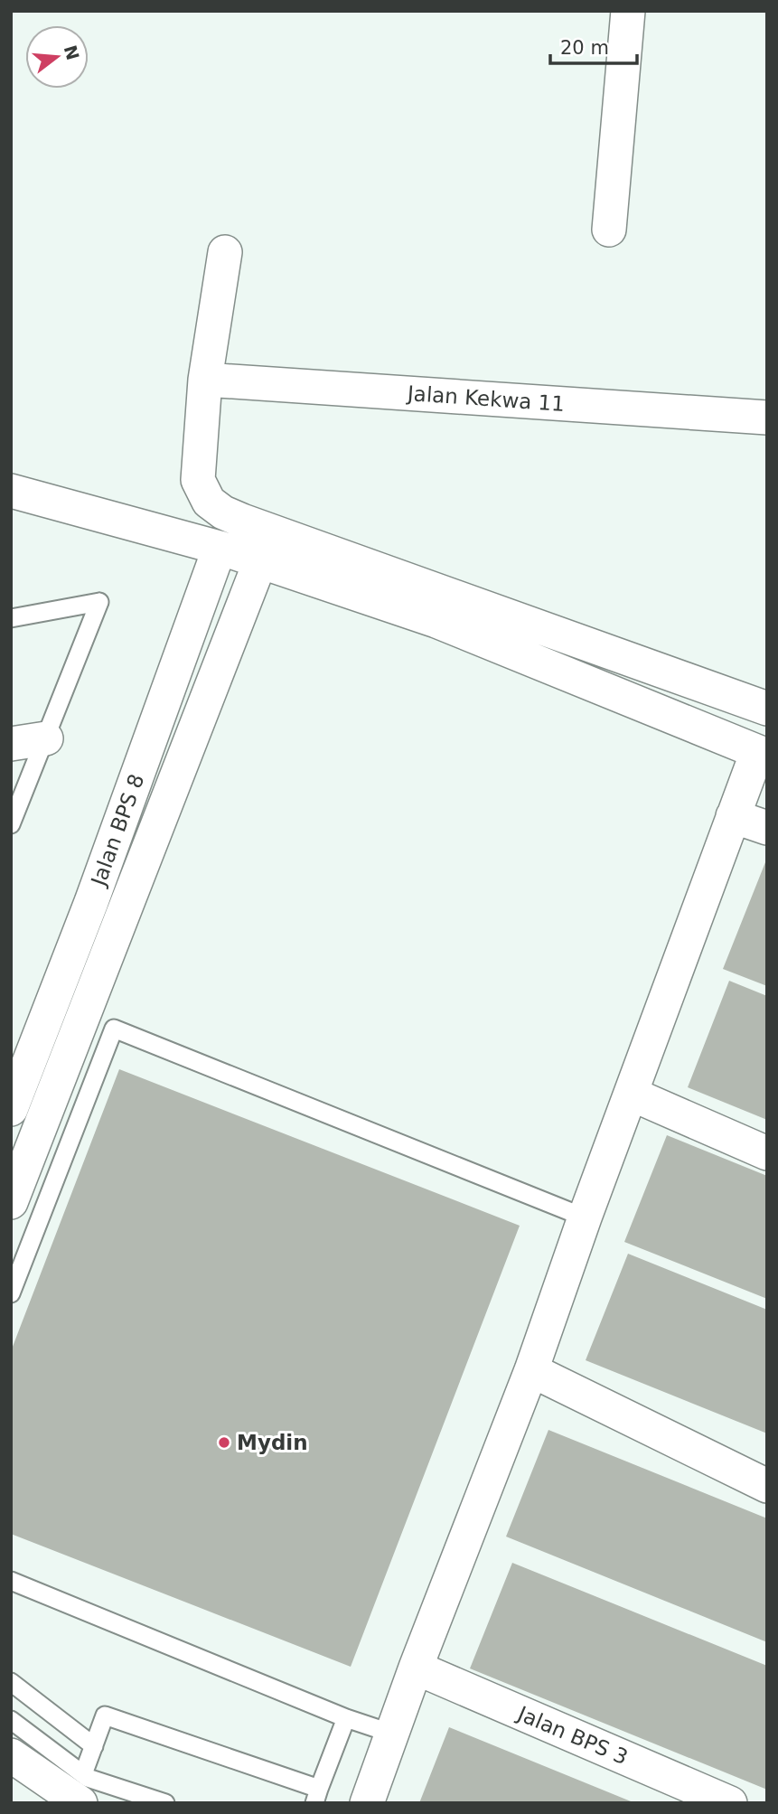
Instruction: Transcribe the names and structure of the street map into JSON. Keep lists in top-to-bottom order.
{
  "streets": {
    "street": ["Jalan Kekwa 11", "Jalan BPS 8", "Jalan BPS 3"]
  },
  "places": ["Mydin"],
  "scale_bar": "20 m",
  "north": "right"
}
